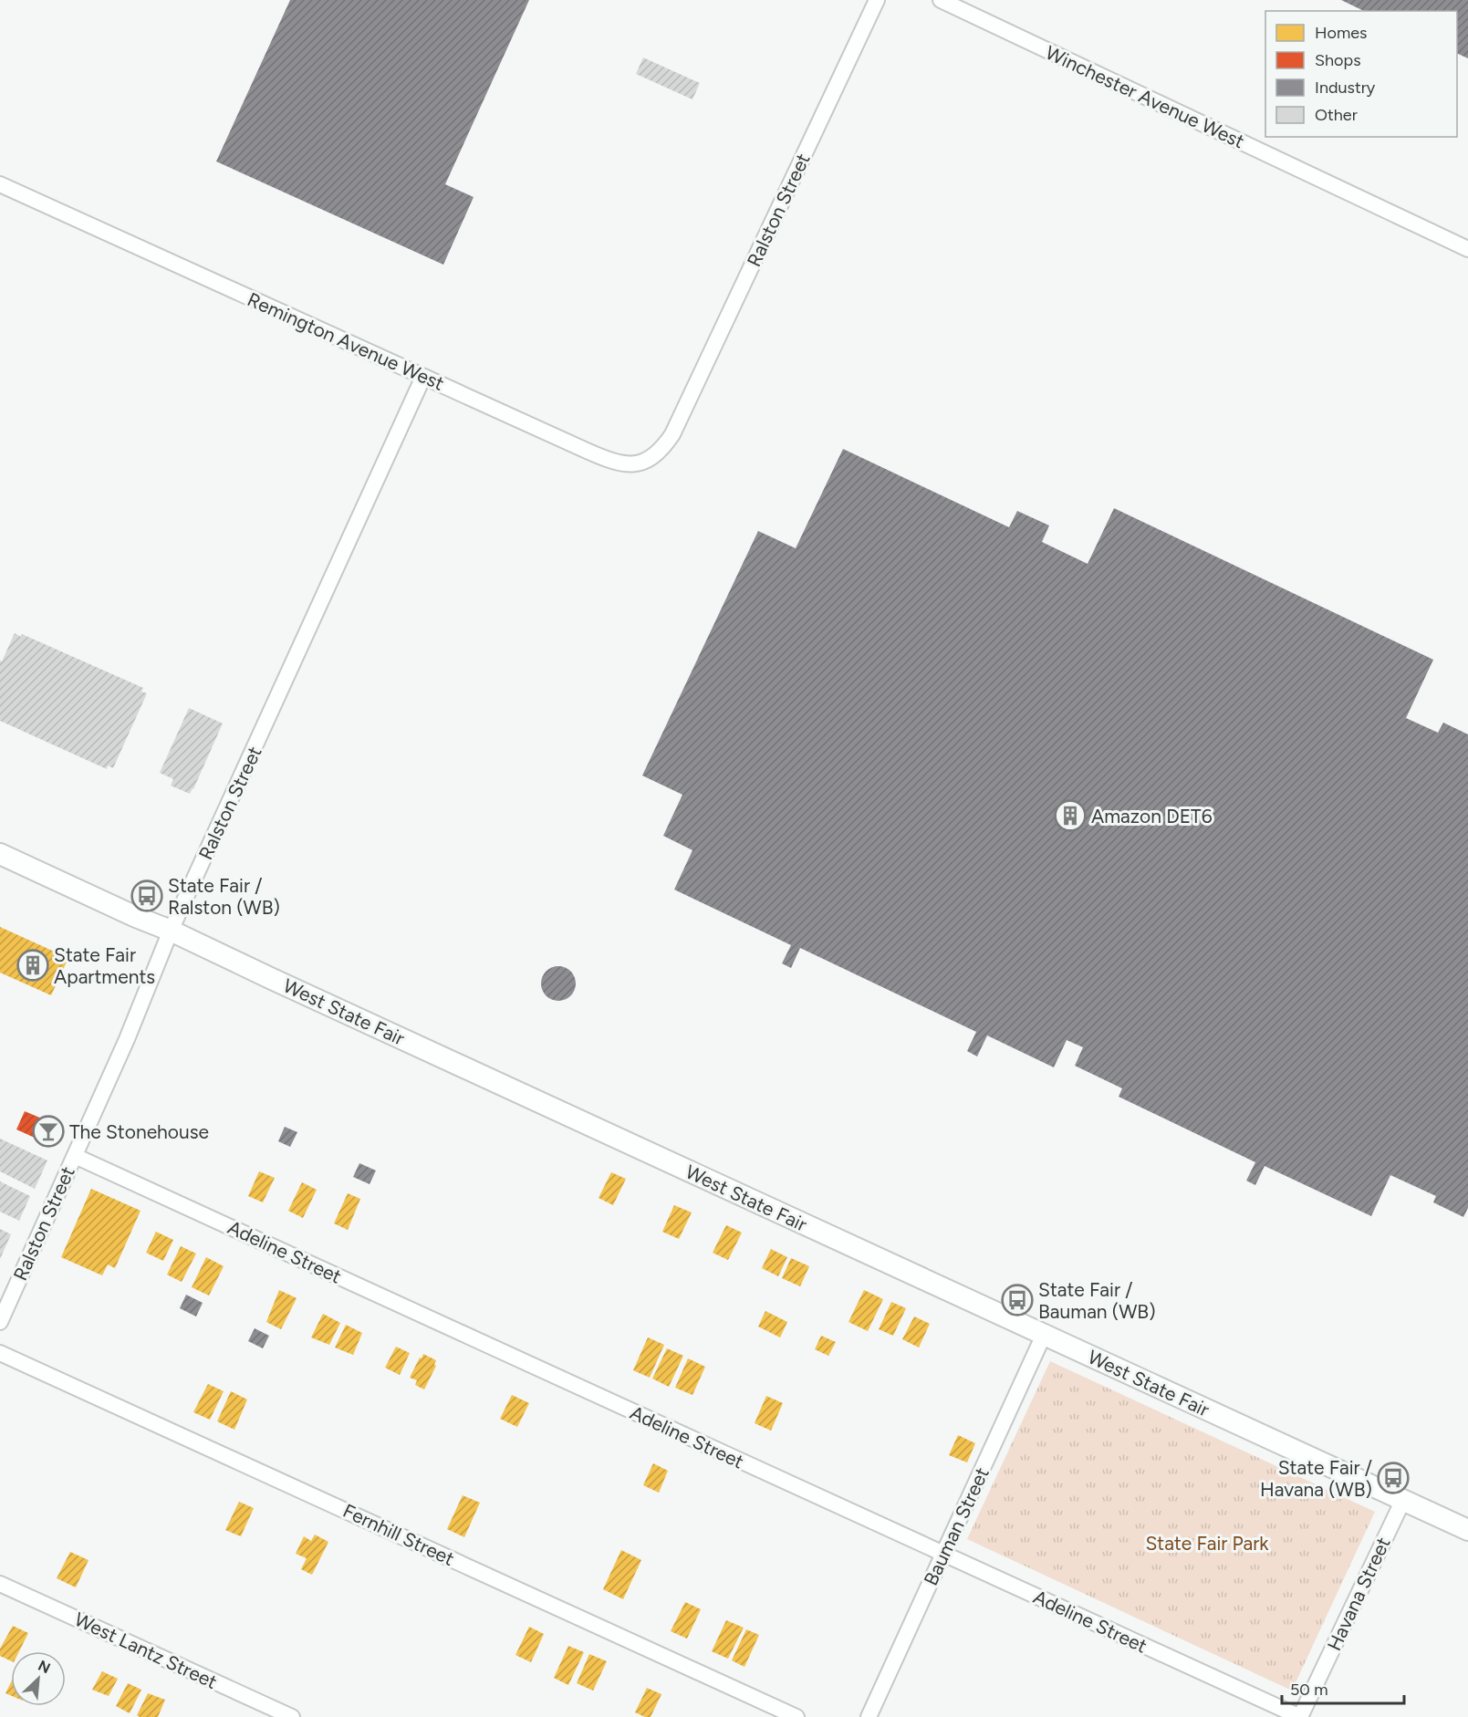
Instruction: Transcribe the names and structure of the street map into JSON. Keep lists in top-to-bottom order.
{
  "streets": {
    "street": [
      "Winchester Avenue West",
      "Ralston Street",
      "Remington Avenue West",
      "West State Fair",
      "Adeline Street",
      "Bauman Street",
      "Fernhill Street",
      "Havana Street",
      "West Lantz Street"
    ]
  },
  "crossings": [
    ["Ralston Street", "Remington Avenue West"],
    ["Ralston Street", "West State Fair"],
    ["Ralston Street", "Adeline Street"],
    ["West State Fair", "Bauman Street"],
    ["West State Fair", "Havana Street"],
    ["Adeline Street", "Bauman Street"],
    ["Adeline Street", "Havana Street"]
  ],
  "parks": ["State Fair Park"],
  "places": {
    "building": ["Amazon DET6", "State Fair Apartments"],
    "bus stop": ["State Fair / Ralston (WB)", "State Fair / Bauman (WB)", "State Fair / Havana (WB)"],
    "bar": ["The Stonehouse"]
  },
  "legend": [
    "Homes",
    "Shops",
    "Industry",
    "Other"
  ],
  "scale_bar": "50 m",
  "north": "top right"
}
